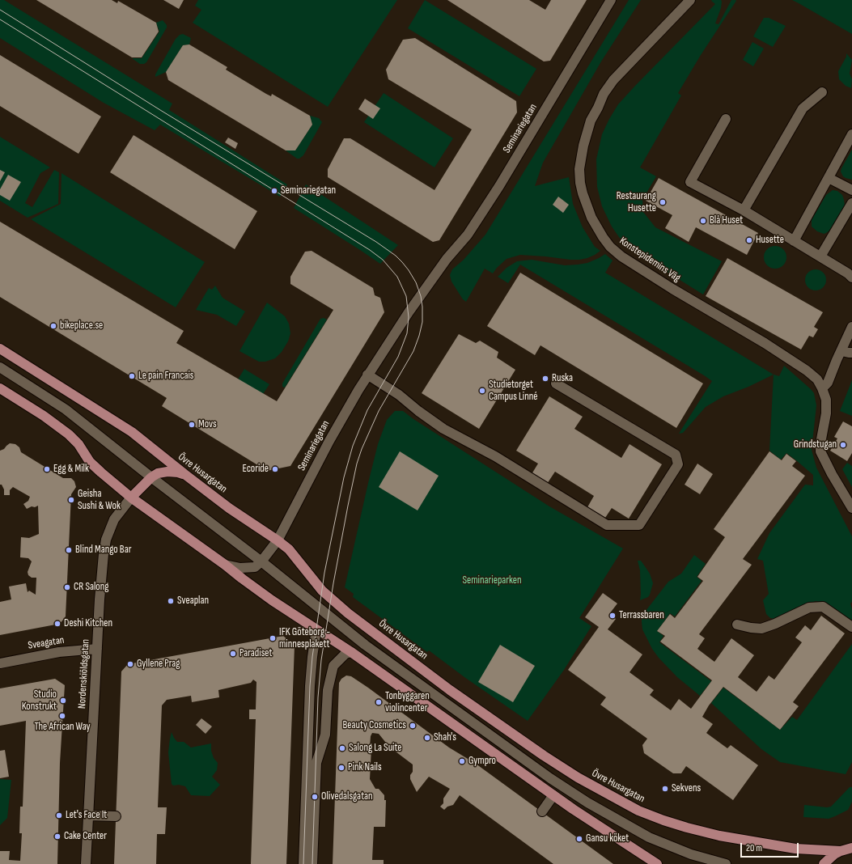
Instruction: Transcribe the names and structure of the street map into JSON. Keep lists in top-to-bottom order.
{
  "streets": {
    "main road": ["Övre Husargatan", "Nordenskiöldsgatan"],
    "street": ["Seminariegatan", "Konstepidemins Väg", "Sveagatan"]
  },
  "crossings": [
    ["Seminariegatan", "Övre Husargatan"],
    ["Övre Husargatan", "Nordenskiöldsgatan"],
    ["Sveagatan", "Nordenskiöldsgatan"]
  ],
  "parks": ["Seminarieparken"],
  "places": [
    "Seminariegatan",
    "Restaurang Husette",
    "Blå Huset",
    "Husette",
    "bikeplace.se",
    "Le pain Francais",
    "Ruska",
    "Studietorget Campus Linné",
    "Movs",
    "Grindstugan",
    "Egg & Milk",
    "Ecoride",
    "Geisha Sushi & Wok",
    "Blind Mango Bar",
    "CR Salong",
    "Sveaplan",
    "Terrassbaren",
    "Deshi Kitchen",
    "IFK Göteborg - minnesplakett",
    "Paradiset",
    "Gyllene Prag",
    "Studio Konstrukt",
    "Tonbyggaren violincenter",
    "The African Way",
    "Beauty Cosmetics",
    "Shah's",
    "Salong La Suite",
    "Gympro",
    "Pink Nails",
    "Sekvens",
    "Olivedalsgatan",
    "Let's Face It",
    "Cake Center",
    "Gansu köket"
  ],
  "scale_bar": "20 m"
}
